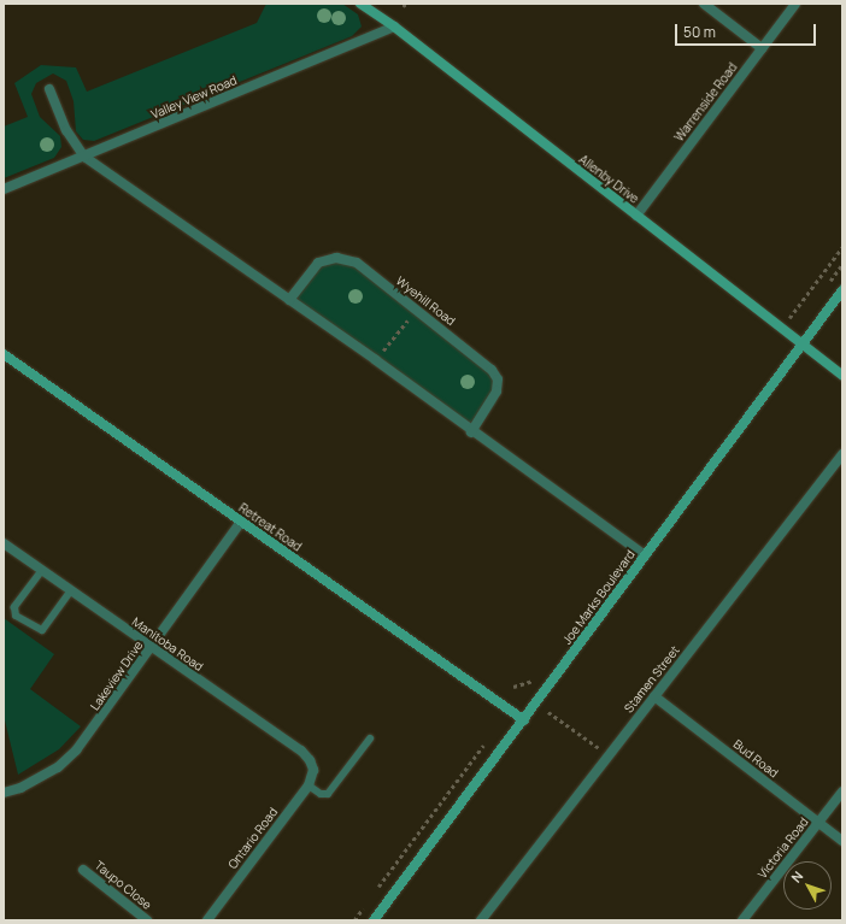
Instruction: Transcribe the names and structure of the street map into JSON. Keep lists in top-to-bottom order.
{
  "streets": {
    "main road": ["Allenby Drive", "Retreat Road", "Joe Marks Boulevard"],
    "street": [
      "Valley View Road",
      "Warrenside Road",
      "Wyehill Road",
      "Manitoba Road",
      "Lakeview Drive",
      "Stamen Street",
      "Bud Road",
      "Ontario Road",
      "Victoria Road",
      "Taupo Close"
    ]
  },
  "crossings": [
    ["Valley View Road", "Allenby Drive"],
    ["Warrenside Road", "Allenby Drive"],
    ["Allenby Drive", "Joe Marks Boulevard"],
    ["Retreat Road", "Joe Marks Boulevard"],
    ["Retreat Road", "Lakeview Drive"],
    ["Manitoba Road", "Lakeview Drive"],
    ["Manitoba Road", "Ontario Road"],
    ["Stamen Street", "Bud Road"],
    ["Bud Road", "Victoria Road"]
  ],
  "scale_bar": "50 m",
  "north": "top left"
}
